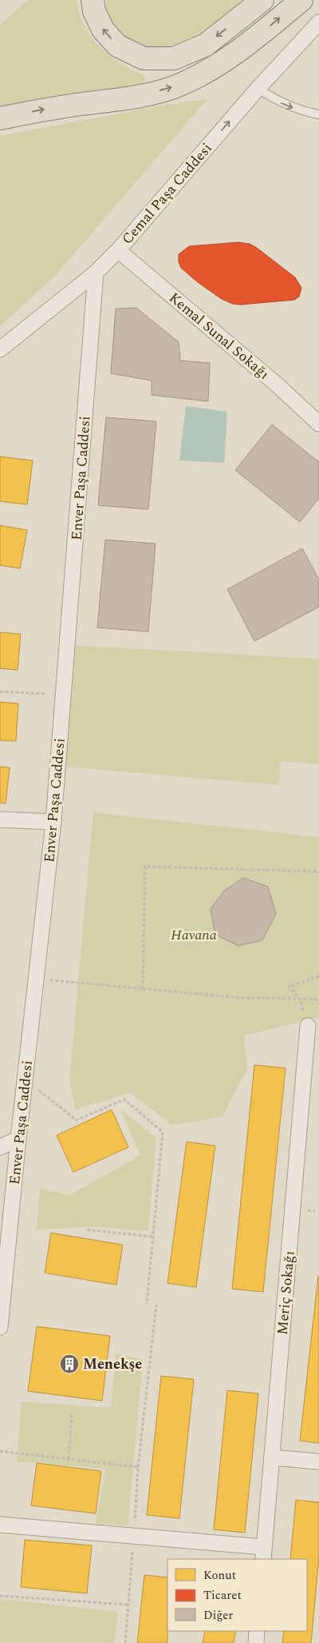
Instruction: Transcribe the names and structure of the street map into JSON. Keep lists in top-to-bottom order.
{
  "streets": {
    "street": [
      "Cemal Paşa Caddesi",
      "Kemal Sunal Sokağı",
      "Enver Paşa Caddesi",
      "Meriç Sokağı"
    ]
  },
  "crossings": [
    ["Cemal Paşa Caddesi", "Kemal Sunal Sokağı"],
    ["Cemal Paşa Caddesi", "Enver Paşa Caddesi"]
  ],
  "one_way": ["Cemal Paşa Caddesi"],
  "parks": ["Havana"],
  "places": {
    "building": ["Menekşe"]
  },
  "legend": ["Konut", "Ticaret", "Diğer"]
}
